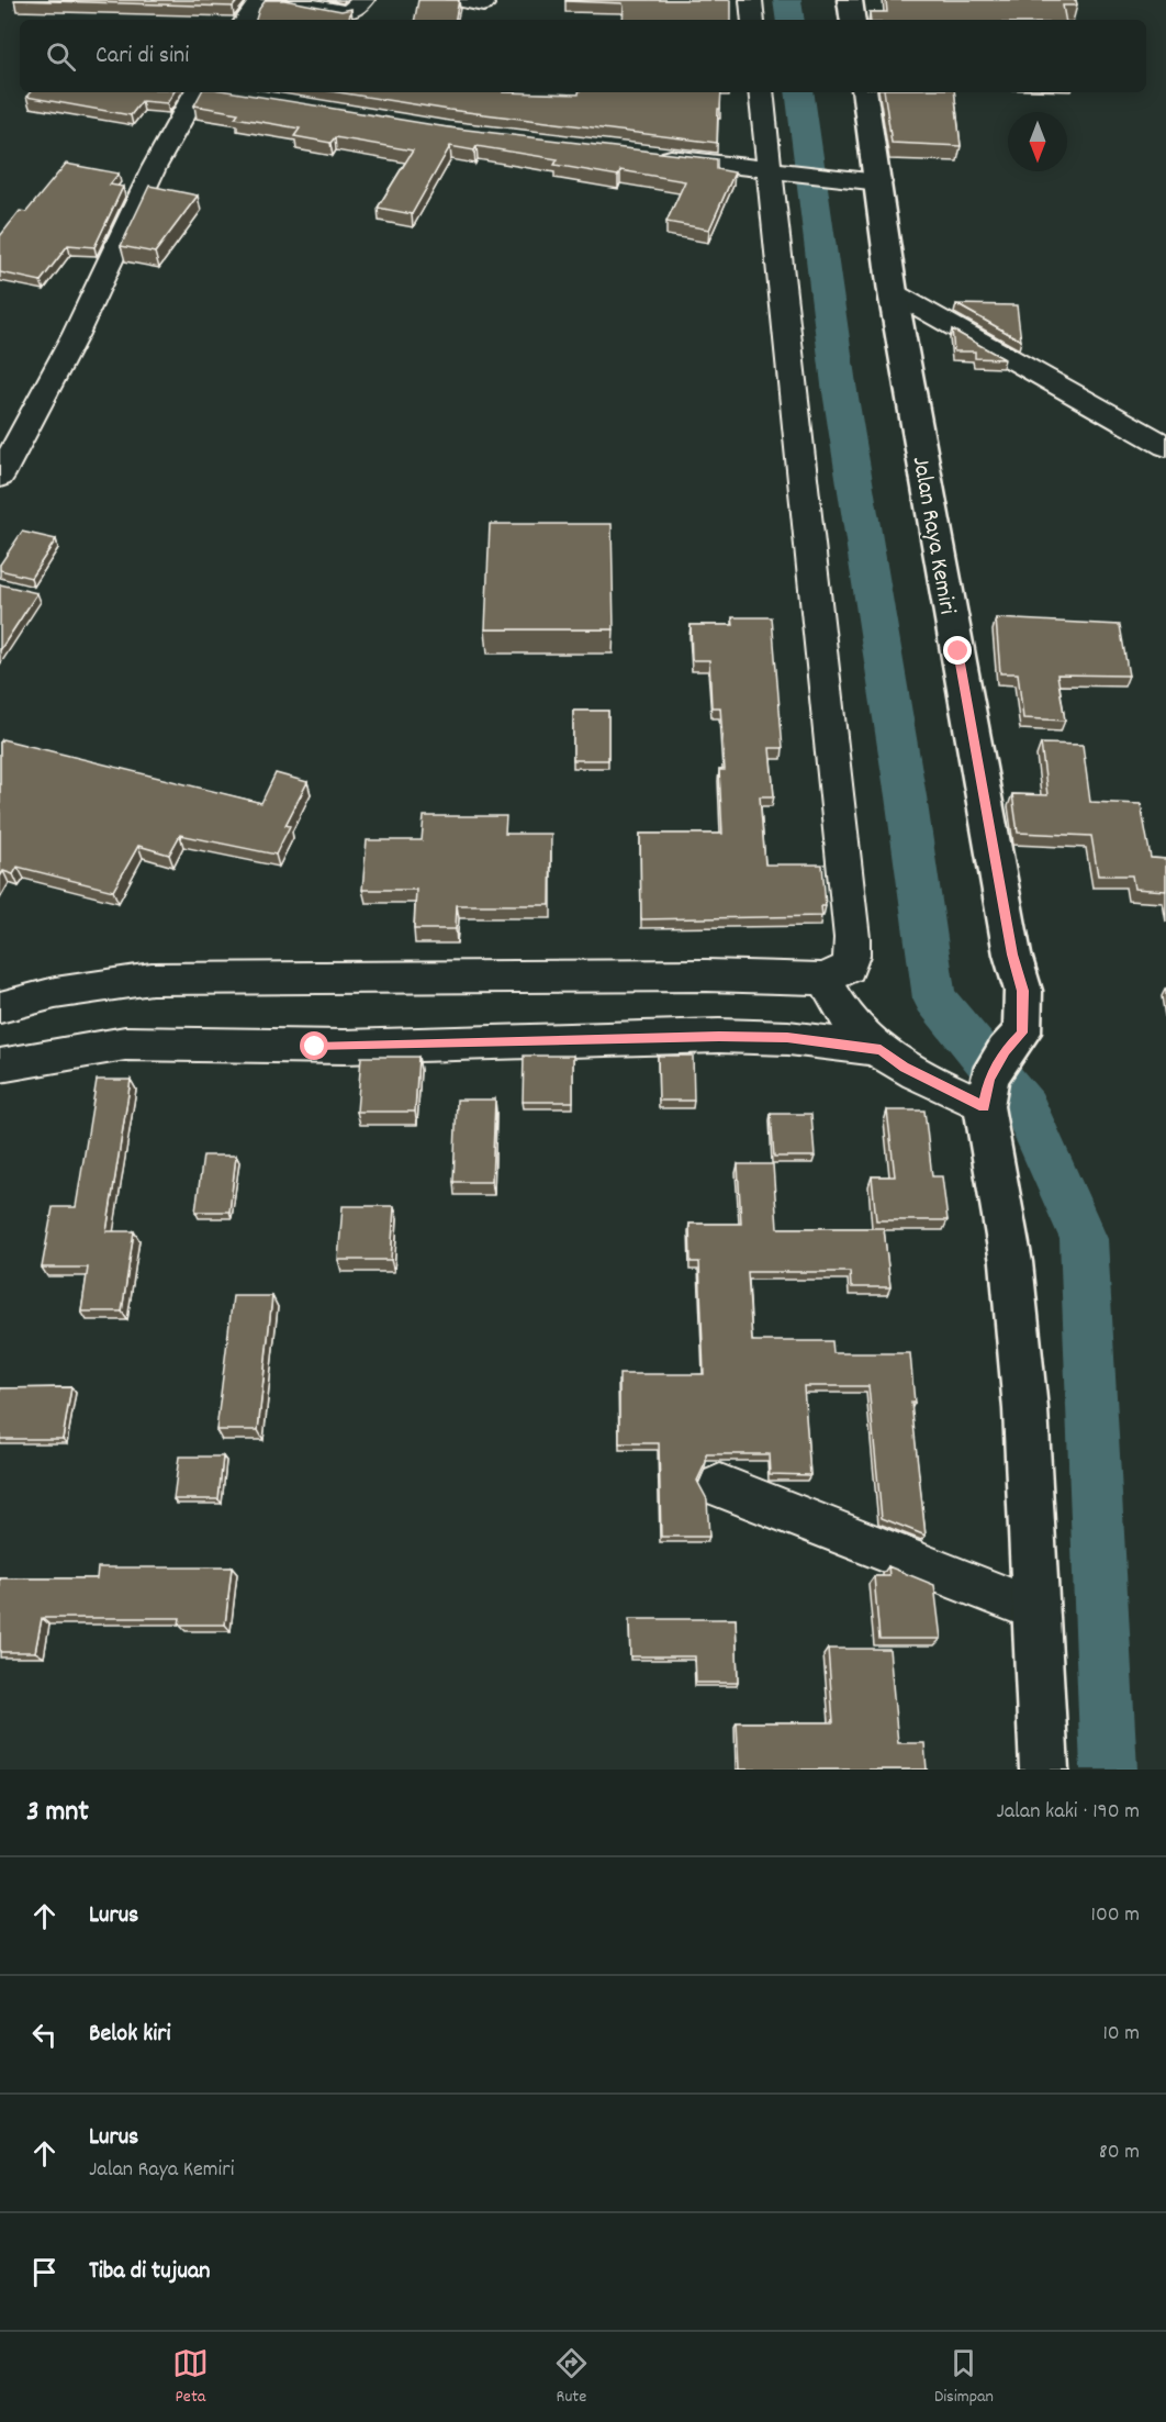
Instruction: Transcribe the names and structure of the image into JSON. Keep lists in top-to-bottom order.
{
  "streets": {
    "main road": ["Jalan Raya Kemiri"]
  },
  "north": "bottom",
  "page": {
    "search": "Cari di sini",
    "heading": ["3 mnt", "Jalan kaki · 190 m"],
    "list": [
      ["Lurus", "100 m"],
      ["Belok kiri", "10 m"],
      ["Lurus", "Jalan Raya Kemiri", "80 m"],
      "Tiba di tujuan"
    ],
    "nav": ["Peta", "Rute", "Disimpan"]
  }
}
